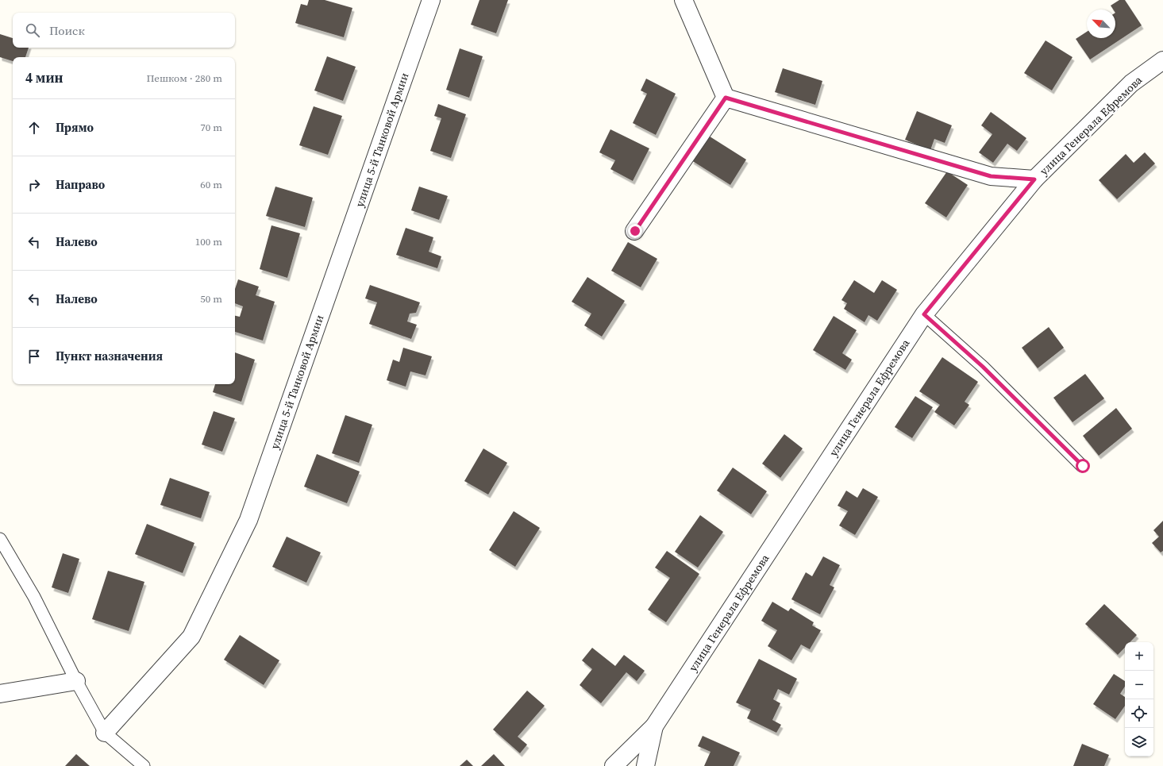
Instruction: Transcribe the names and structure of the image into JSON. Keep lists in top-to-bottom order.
{
  "streets": {
    "street": ["улица Генерала Ефремова", "улица 5-й Танковой Армии"]
  },
  "north": "top left",
  "page": {
    "search": "Поиск",
    "heading": ["4 мин", "Пешком · 280 m"],
    "list": [
      ["Прямо", "70 m"],
      ["Направо", "60 m"],
      ["Налево", "100 m"],
      ["Налево", "50 m"],
      "Пункт назначения"
    ],
    "map_buttons": ["+", "−"]
  }
}
